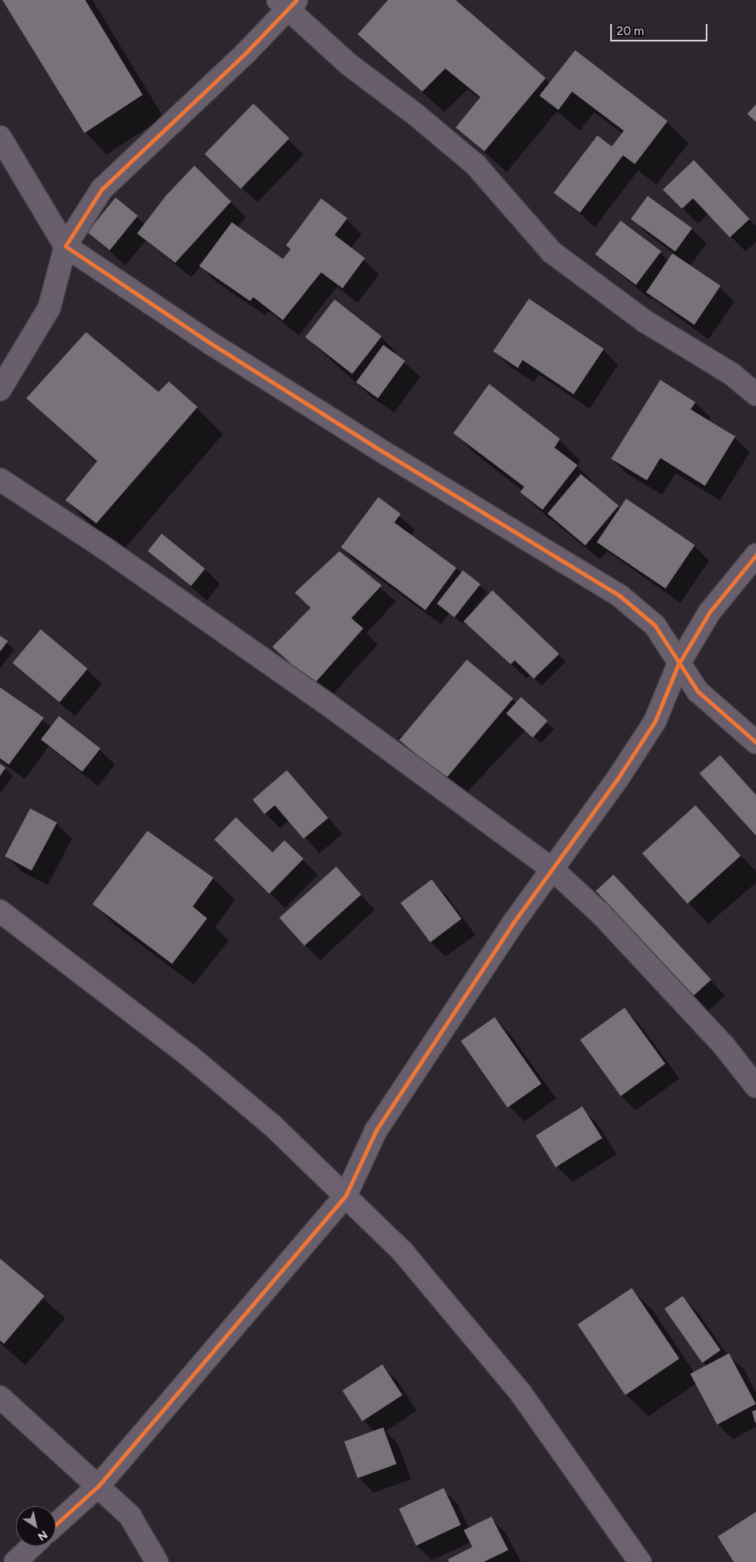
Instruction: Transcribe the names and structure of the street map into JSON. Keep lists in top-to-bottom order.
{
  "scale_bar": "20 m",
  "north": "bottom right"
}
